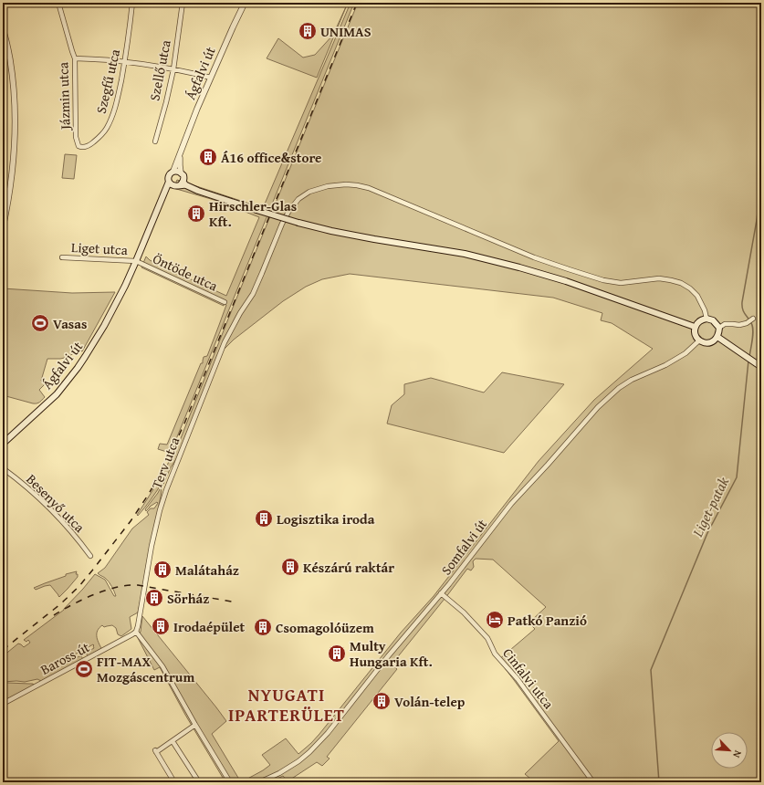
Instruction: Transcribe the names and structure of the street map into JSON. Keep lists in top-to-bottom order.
{
  "streets": {
    "main road": ["Ágfalvi út"],
    "street": [
      "Szellő utca",
      "Szegfű utca",
      "Jázmin utca",
      "Liget utca",
      "Öntöde utca",
      "Terv utca",
      "Besenyő utca",
      "Somfalvi út",
      "Baross út",
      "Cinfalvi utca"
    ]
  },
  "crossings": [
    ["Ágfalvi út", "Liget utca"],
    ["Ágfalvi út", "Öntöde utca"],
    ["Szegfű utca", "Jázmin utca"],
    ["Liget utca", "Öntöde utca"],
    ["Terv utca", "Somfalvi út"],
    ["Terv utca", "Baross út"],
    ["Somfalvi út", "Cinfalvi utca"]
  ],
  "districts": ["NYUGATI IPARTERÜLET"],
  "water": ["Liget-patak"],
  "places": {
    "building": [
      "UNIMAS",
      "Á16 office&store",
      "Hirschler-Glas Kft.",
      "Logisztika iroda",
      "Készárú raktár",
      "Malátaház",
      "Sörház",
      "Irodaépület",
      "Csomagolóüzem",
      "Multy Hungaria Kft.",
      "Volán-telep"
    ],
    "sports": ["Vasas", "FIT-MAX Mozgáscentrum"],
    "hotel": ["Patkó Panzió"]
  },
  "north": "bottom right"
}
